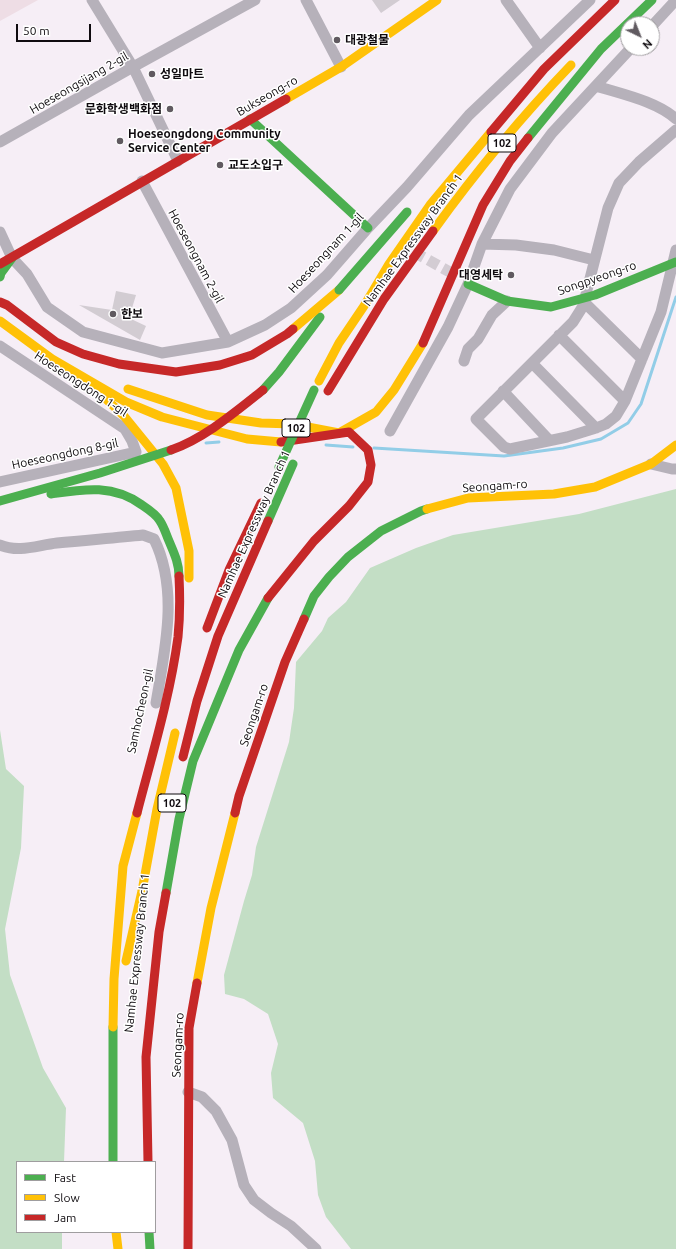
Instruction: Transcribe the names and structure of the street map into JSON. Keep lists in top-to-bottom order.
{
  "streets": {
    "main road": [
      "Bukseong-ro",
      "102",
      "Namhae Expressway Branch 1",
      "Songpyeong-ro",
      "Seongam-ro"
    ],
    "street": [
      "Hoeseongsijang 2-gil",
      "Hoeseongnam 1-gil",
      "Hoeseongnam 2-gil",
      "Hoeseongdong 1-gil",
      "Hoeseongdong 8-gil",
      "Samhocheon-gil"
    ]
  },
  "crossings": [
    ["Bukseong-ro", "Hoeseongnam 1-gil"],
    ["Bukseong-ro", "Hoeseongnam 2-gil"],
    ["Hoeseongnam 1-gil", "Hoeseongnam 2-gil"],
    ["Hoeseongdong 1-gil", "Hoeseongdong 8-gil"]
  ],
  "places": [
    "대광철물",
    "성일마트",
    "문화학생백화점",
    "Hoeseongdong Community Service Center",
    "교도소입구",
    "대영세탁",
    "한보"
  ],
  "legend": ["Fast", "Slow", "Jam"],
  "scale_bar": "50 m",
  "north": "bottom right"
}
